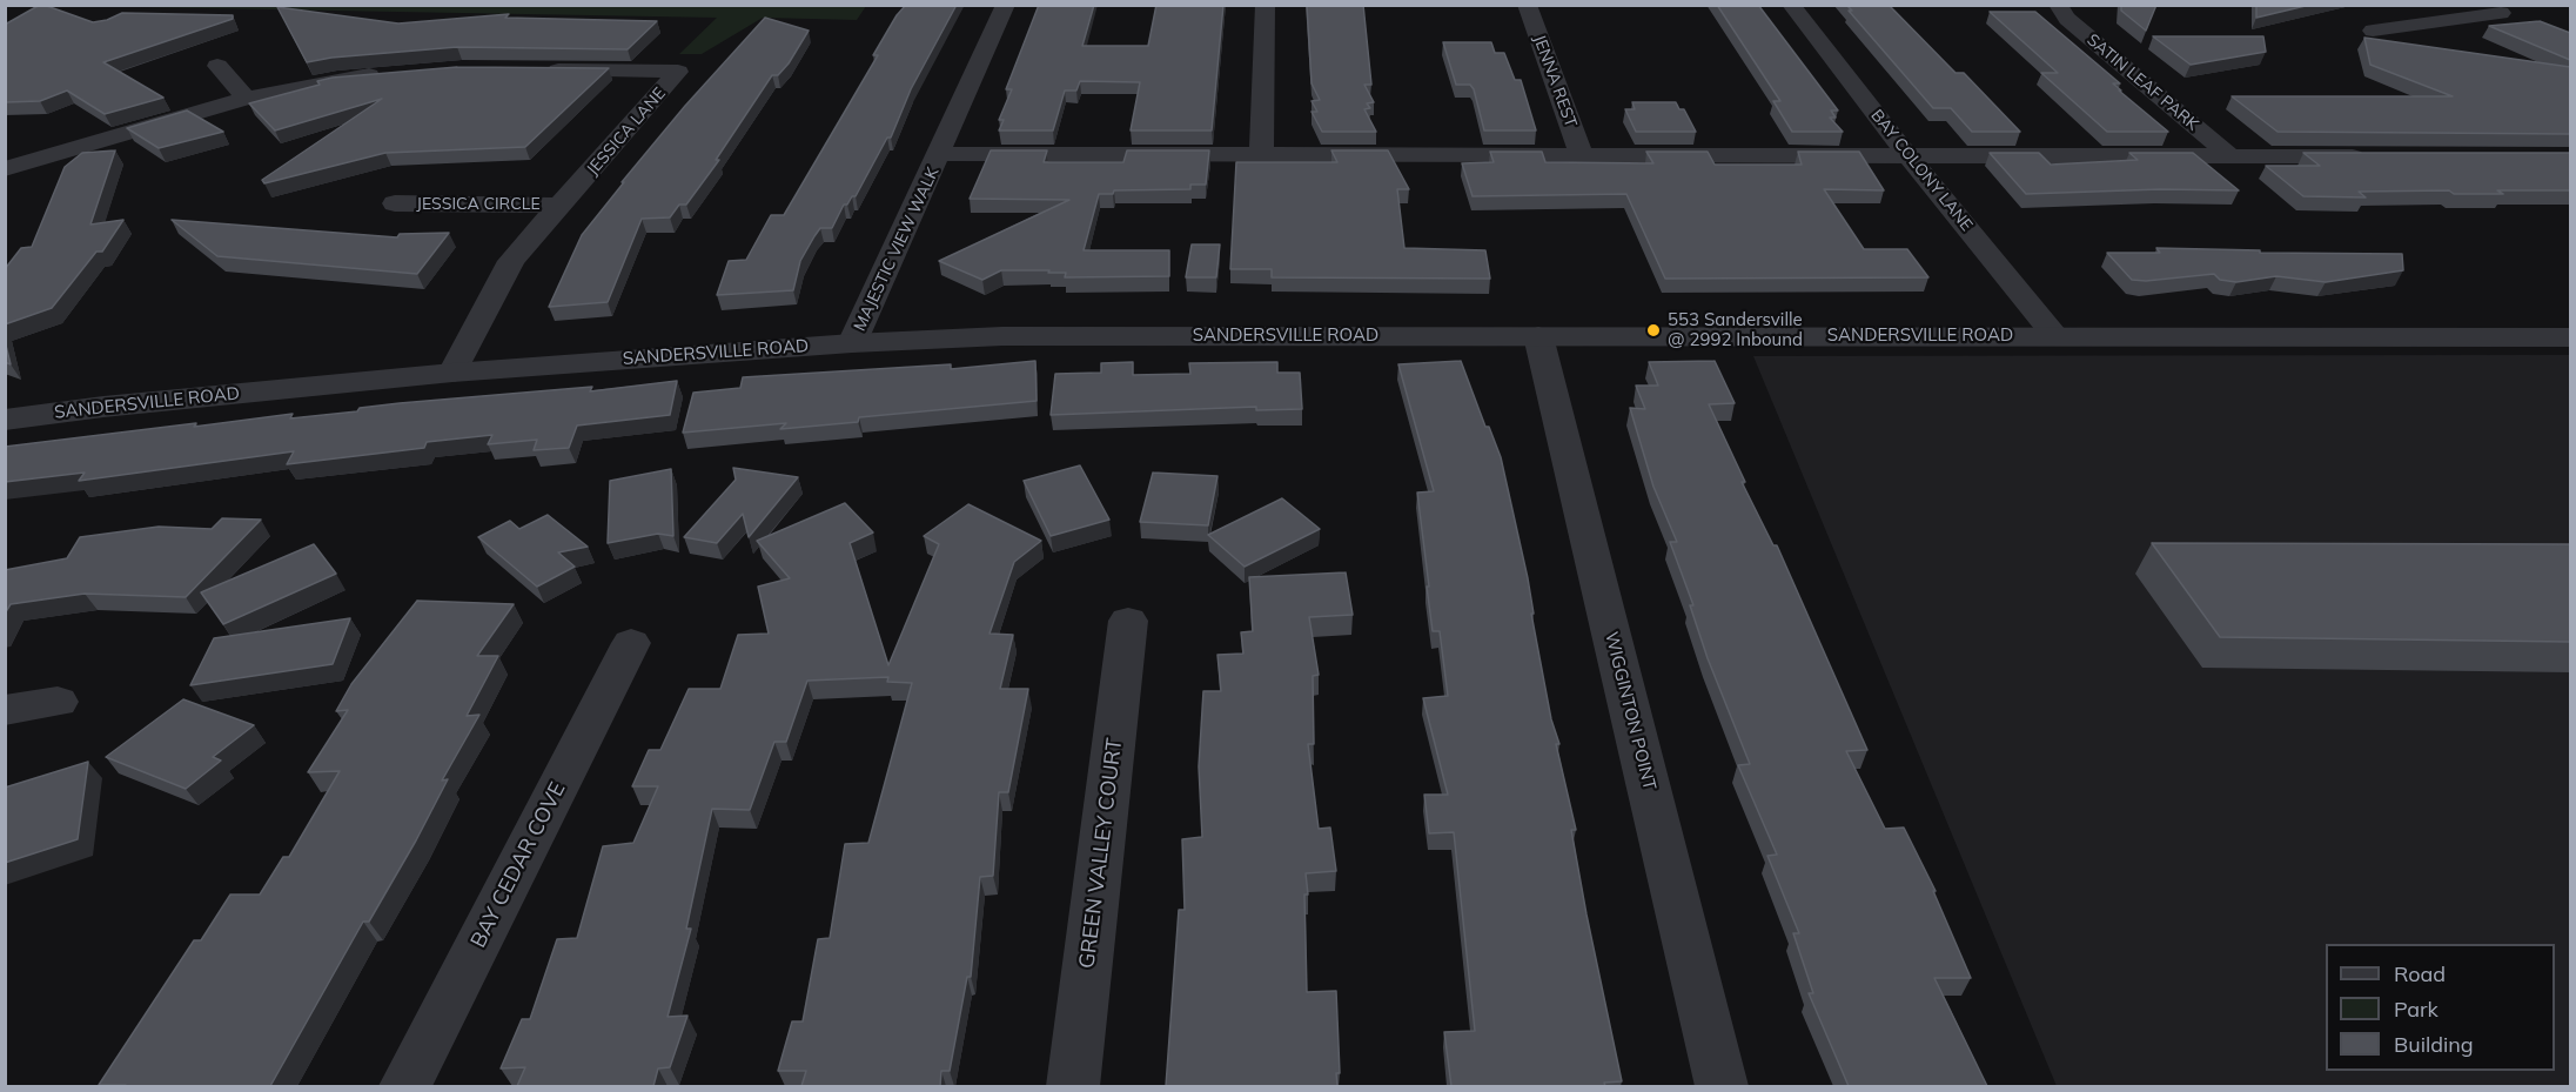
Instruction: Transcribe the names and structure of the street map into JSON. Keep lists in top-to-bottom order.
{
  "streets": {
    "street": [
      "JENNA REST",
      "SATIN LEAF PARK",
      "JESSICA LANE",
      "BAY COLONY LANE",
      "JESSICA CIRCLE",
      "MAJESTIC VIEW WALK",
      "SANDERSVILLE ROAD",
      "WIGGINTON POINT",
      "GREEN VALLEY COURT",
      "BAY CEDAR COVE"
    ]
  },
  "crossings": [
    ["JENNA REST", "MAJESTIC VIEW WALK"],
    ["SATIN LEAF PARK", "MAJESTIC VIEW WALK"],
    ["JESSICA LANE", "JESSICA CIRCLE"],
    ["JESSICA LANE", "SANDERSVILLE ROAD"],
    ["BAY COLONY LANE", "MAJESTIC VIEW WALK"],
    ["BAY COLONY LANE", "SANDERSVILLE ROAD"],
    ["MAJESTIC VIEW WALK", "SANDERSVILLE ROAD"],
    ["SANDERSVILLE ROAD", "WIGGINTON POINT"]
  ],
  "places": ["553 Sandersville @ 2992 Inbound"],
  "legend": ["Road", "Park", "Building"]
}
